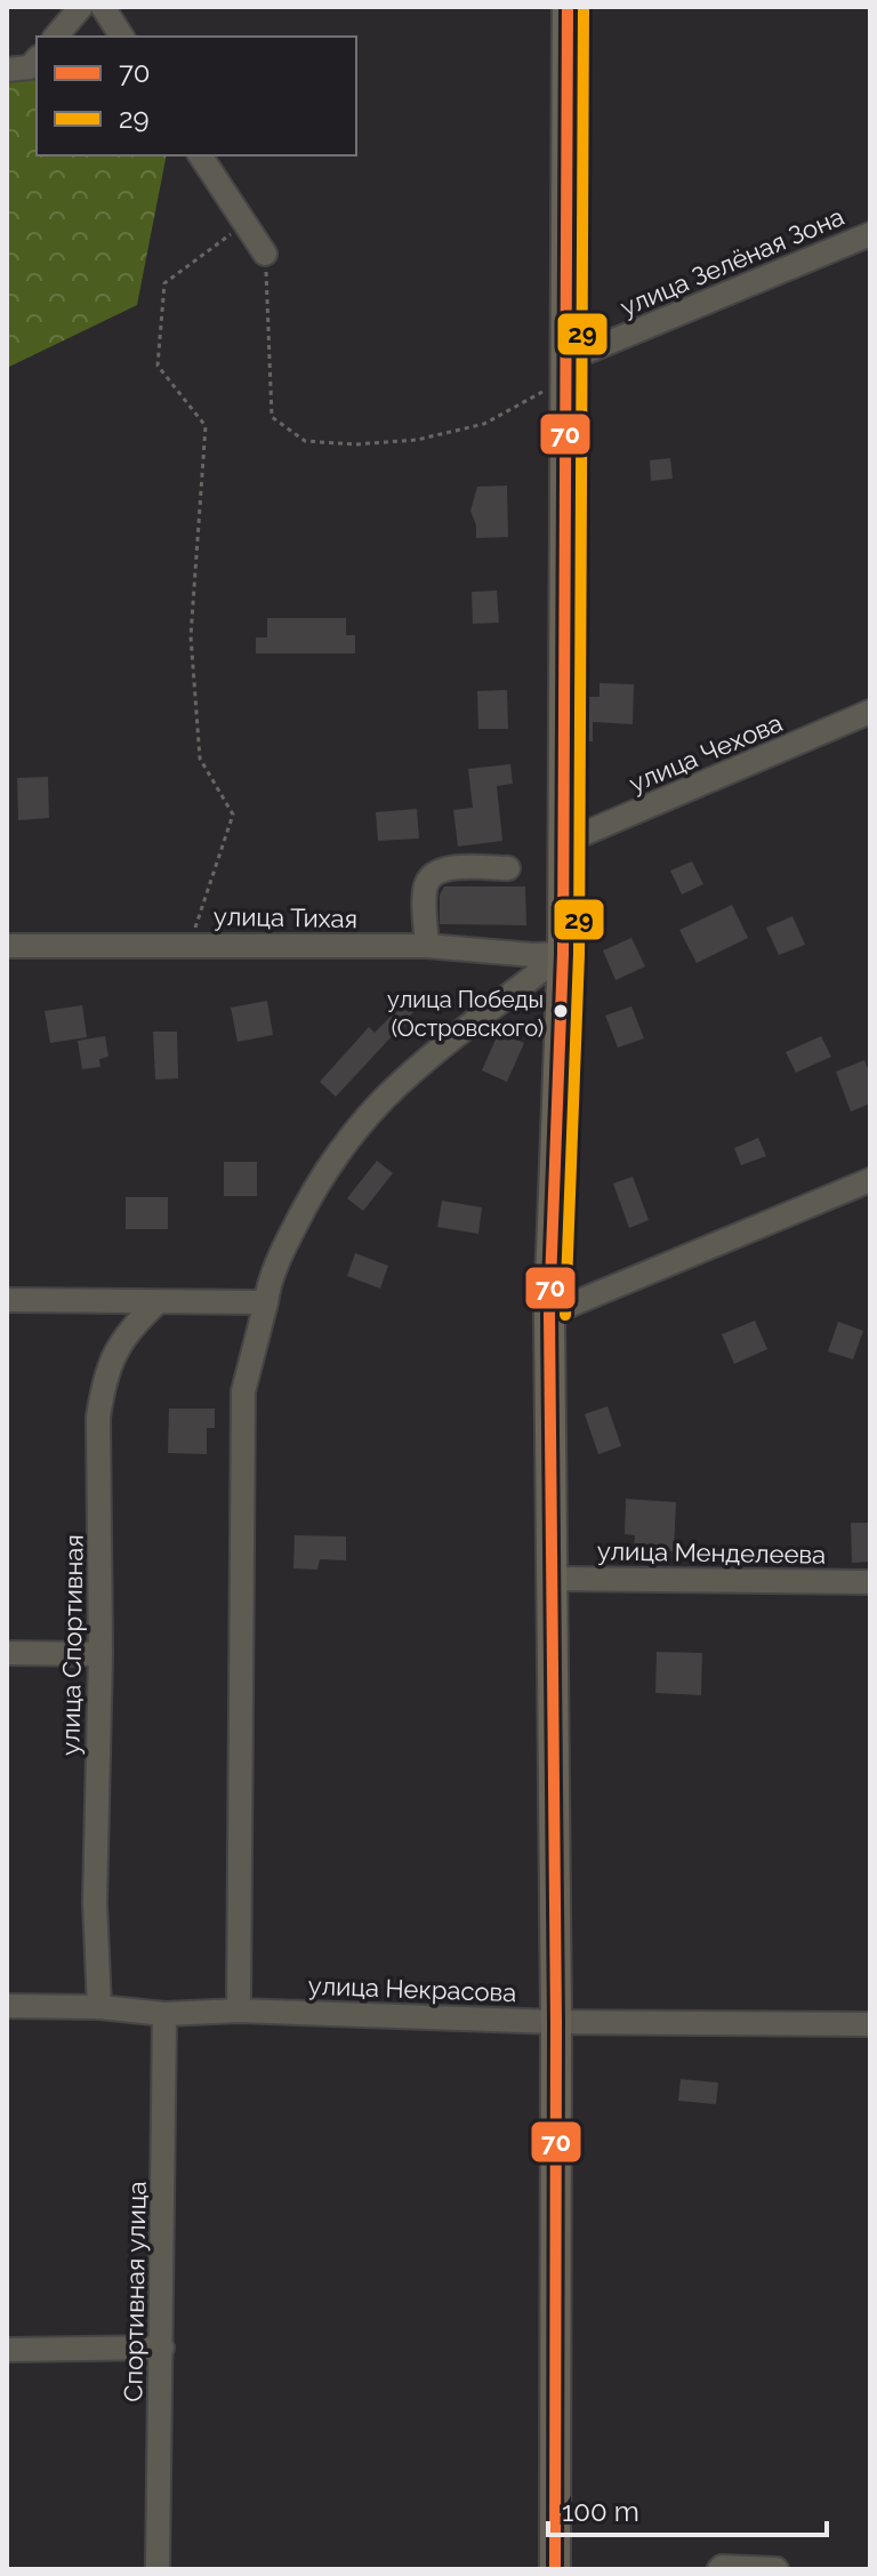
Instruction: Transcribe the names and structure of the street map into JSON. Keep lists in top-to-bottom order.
{
  "streets": {
    "street": [
      "улица Зелёная Зона",
      "улица Чехова",
      "улица Тихая",
      "улица Менделеева",
      "улица Спортивная",
      "улица Некрасова",
      "Спортивная улица"
    ]
  },
  "crossings": [
    ["улица Спортивная", "улица Некрасова"],
    ["улица Некрасова", "Спортивная улица"]
  ],
  "places": ["улица Победы (Островского)"],
  "lines": ["transit line 70", "transit line 29"],
  "legend": ["70", "29"],
  "scale_bar": "100 m"
}
